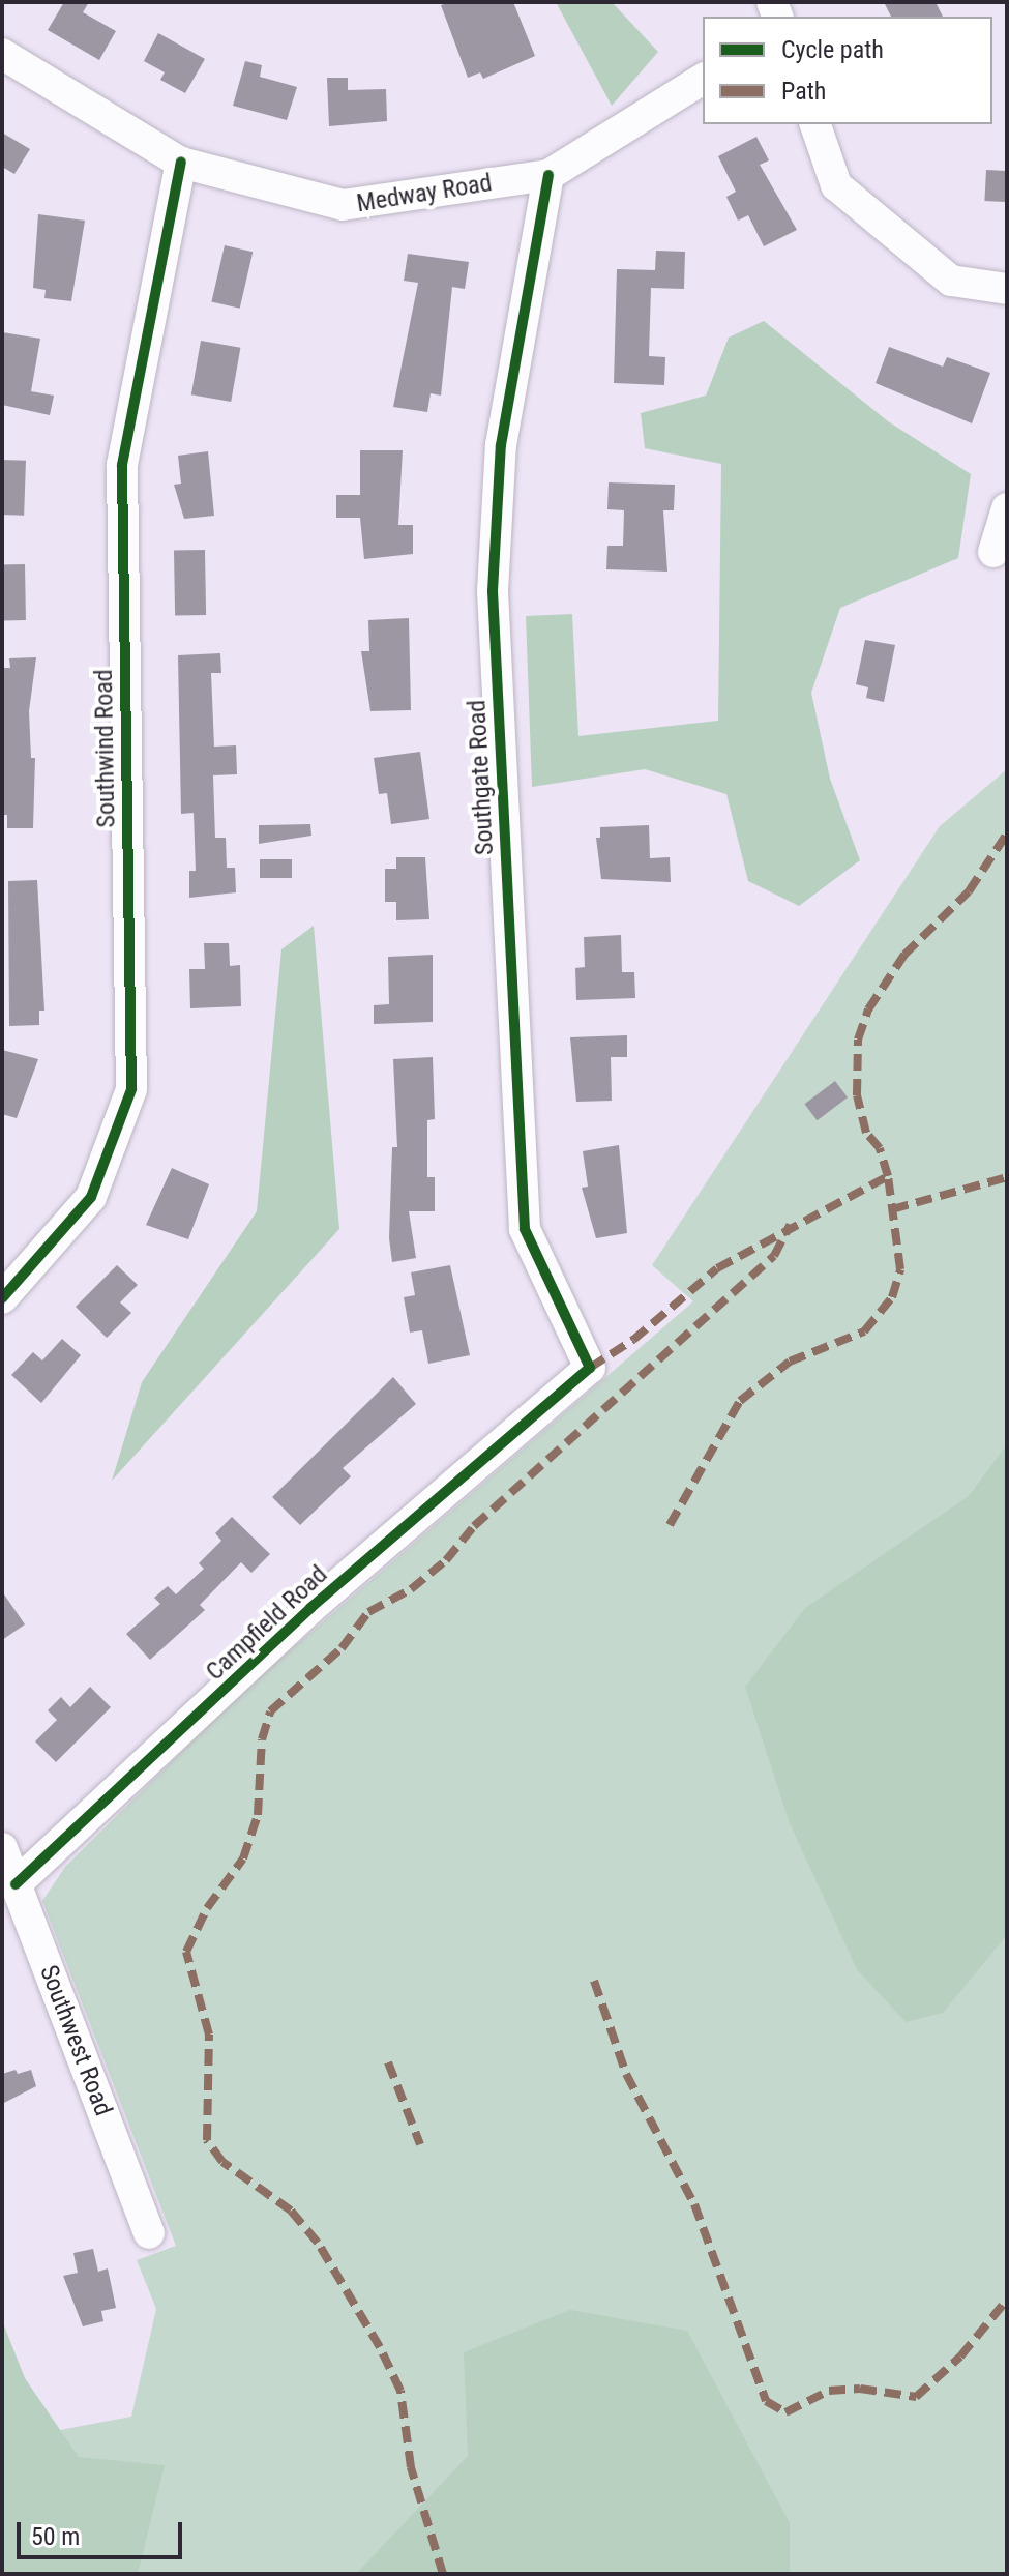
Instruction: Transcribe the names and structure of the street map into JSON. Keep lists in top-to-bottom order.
{
  "streets": {
    "street": [
      "Medway Road",
      "Southwind Road",
      "Southgate Road",
      "Campfield Road",
      "Southwest Road"
    ]
  },
  "crossings": [
    ["Medway Road", "Southwind Road"],
    ["Medway Road", "Southgate Road"],
    ["Southgate Road", "Campfield Road"],
    ["Campfield Road", "Southwest Road"]
  ],
  "legend": ["Cycle path", "Path"],
  "scale_bar": "50 m"
}
